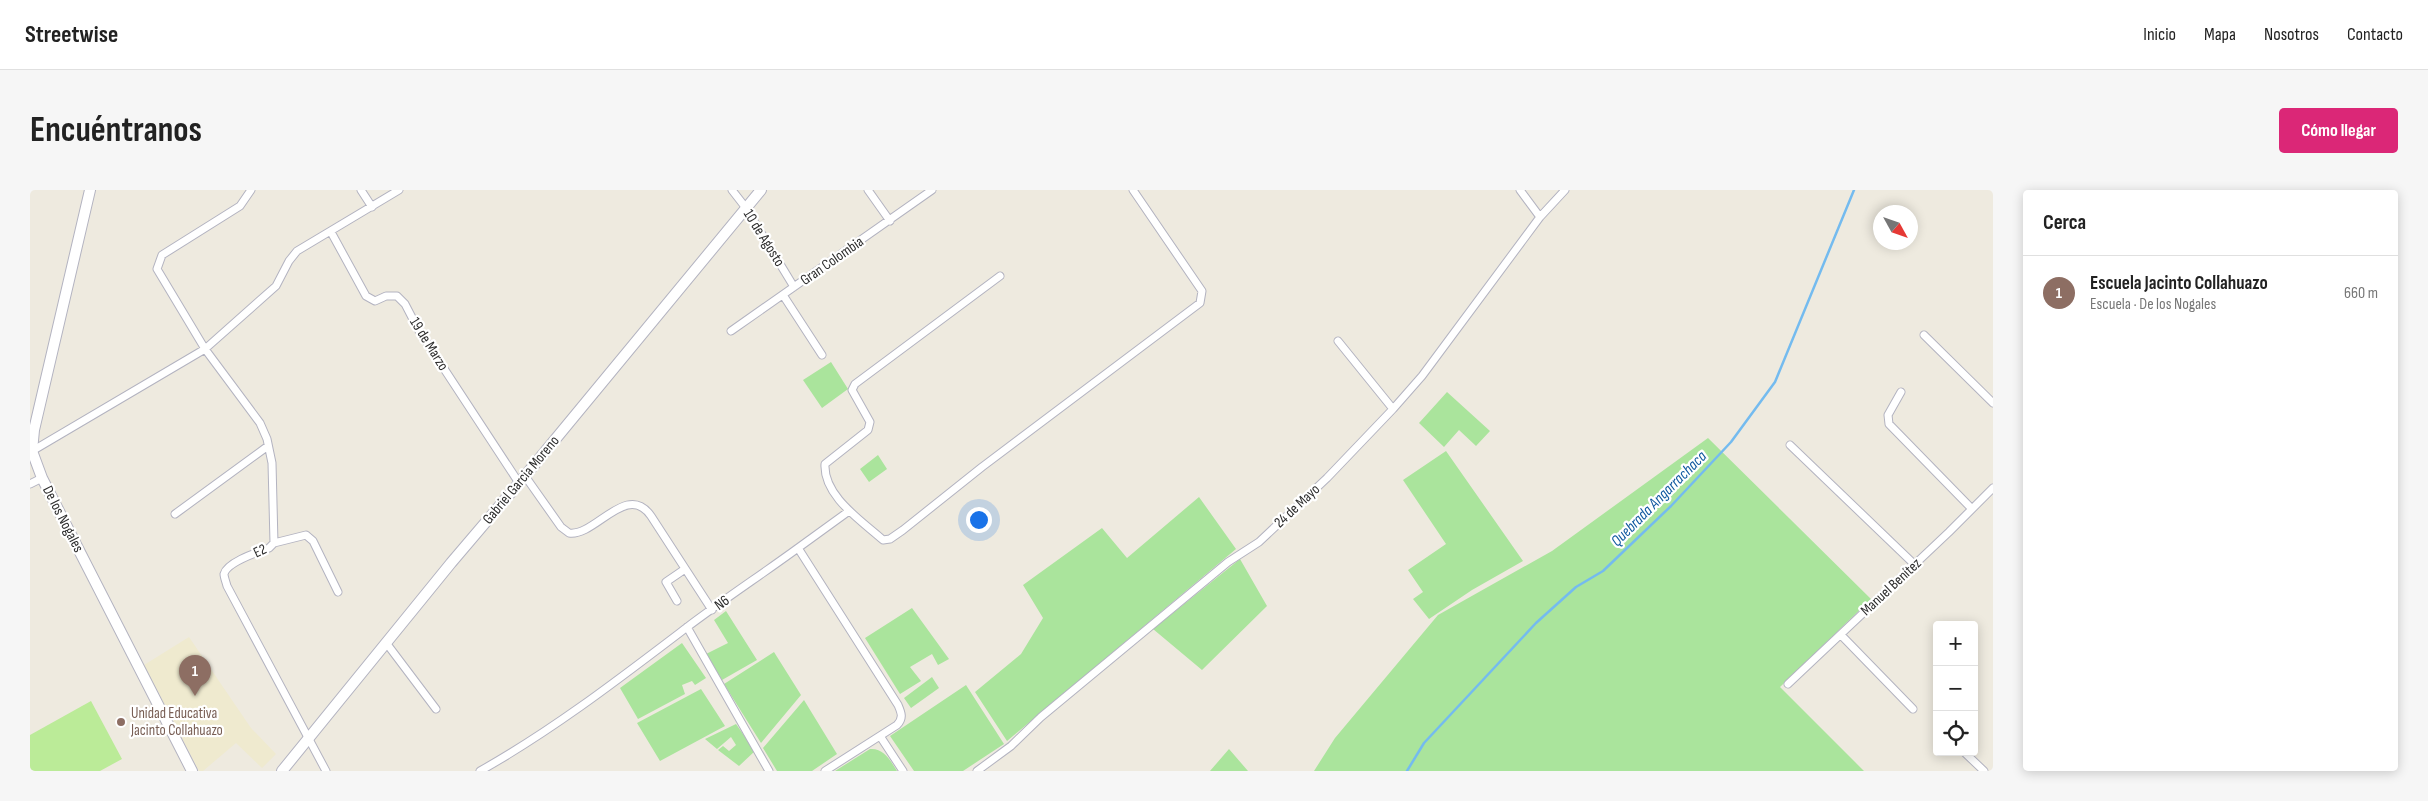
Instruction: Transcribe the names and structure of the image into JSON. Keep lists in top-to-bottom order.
{
  "streets": {
    "street": [
      "10 de Agosto",
      "Gran Colombia",
      "19 de Marzo",
      "Gabriel Garcia Moreno",
      "24 de Mayo",
      "De los Nogales",
      "E2",
      "Manuel Benítez",
      "N6"
    ]
  },
  "crossings": [
    ["10 de Agosto", "Gran Colombia"],
    ["10 de Agosto", "Gabriel Garcia Moreno"],
    ["19 de Marzo", "Gabriel Garcia Moreno"],
    ["19 de Marzo", "N6"],
    ["Gabriel Garcia Moreno", "E2"]
  ],
  "water": ["Quebrada Angarrachaca"],
  "places": ["Unidad Educativa Jacinto Collahuazo"],
  "north": "bottom right",
  "page": {
    "header": "Streetwise",
    "nav": [
      "Inicio",
      "Mapa",
      "Nosotros",
      "Contacto"
    ],
    "buttons": "Cómo llegar",
    "title": "Encuéntranos",
    "heading": "Cerca",
    "list": [
      {
        "mark": "1",
        "name": "Escuela Jacinto Collahuazo",
        "note": "Escuela · De los Nogales",
        "value": "660 m"
      }
    ],
    "map_buttons": ["+", "−"],
    "pins": "1"
  }
}
